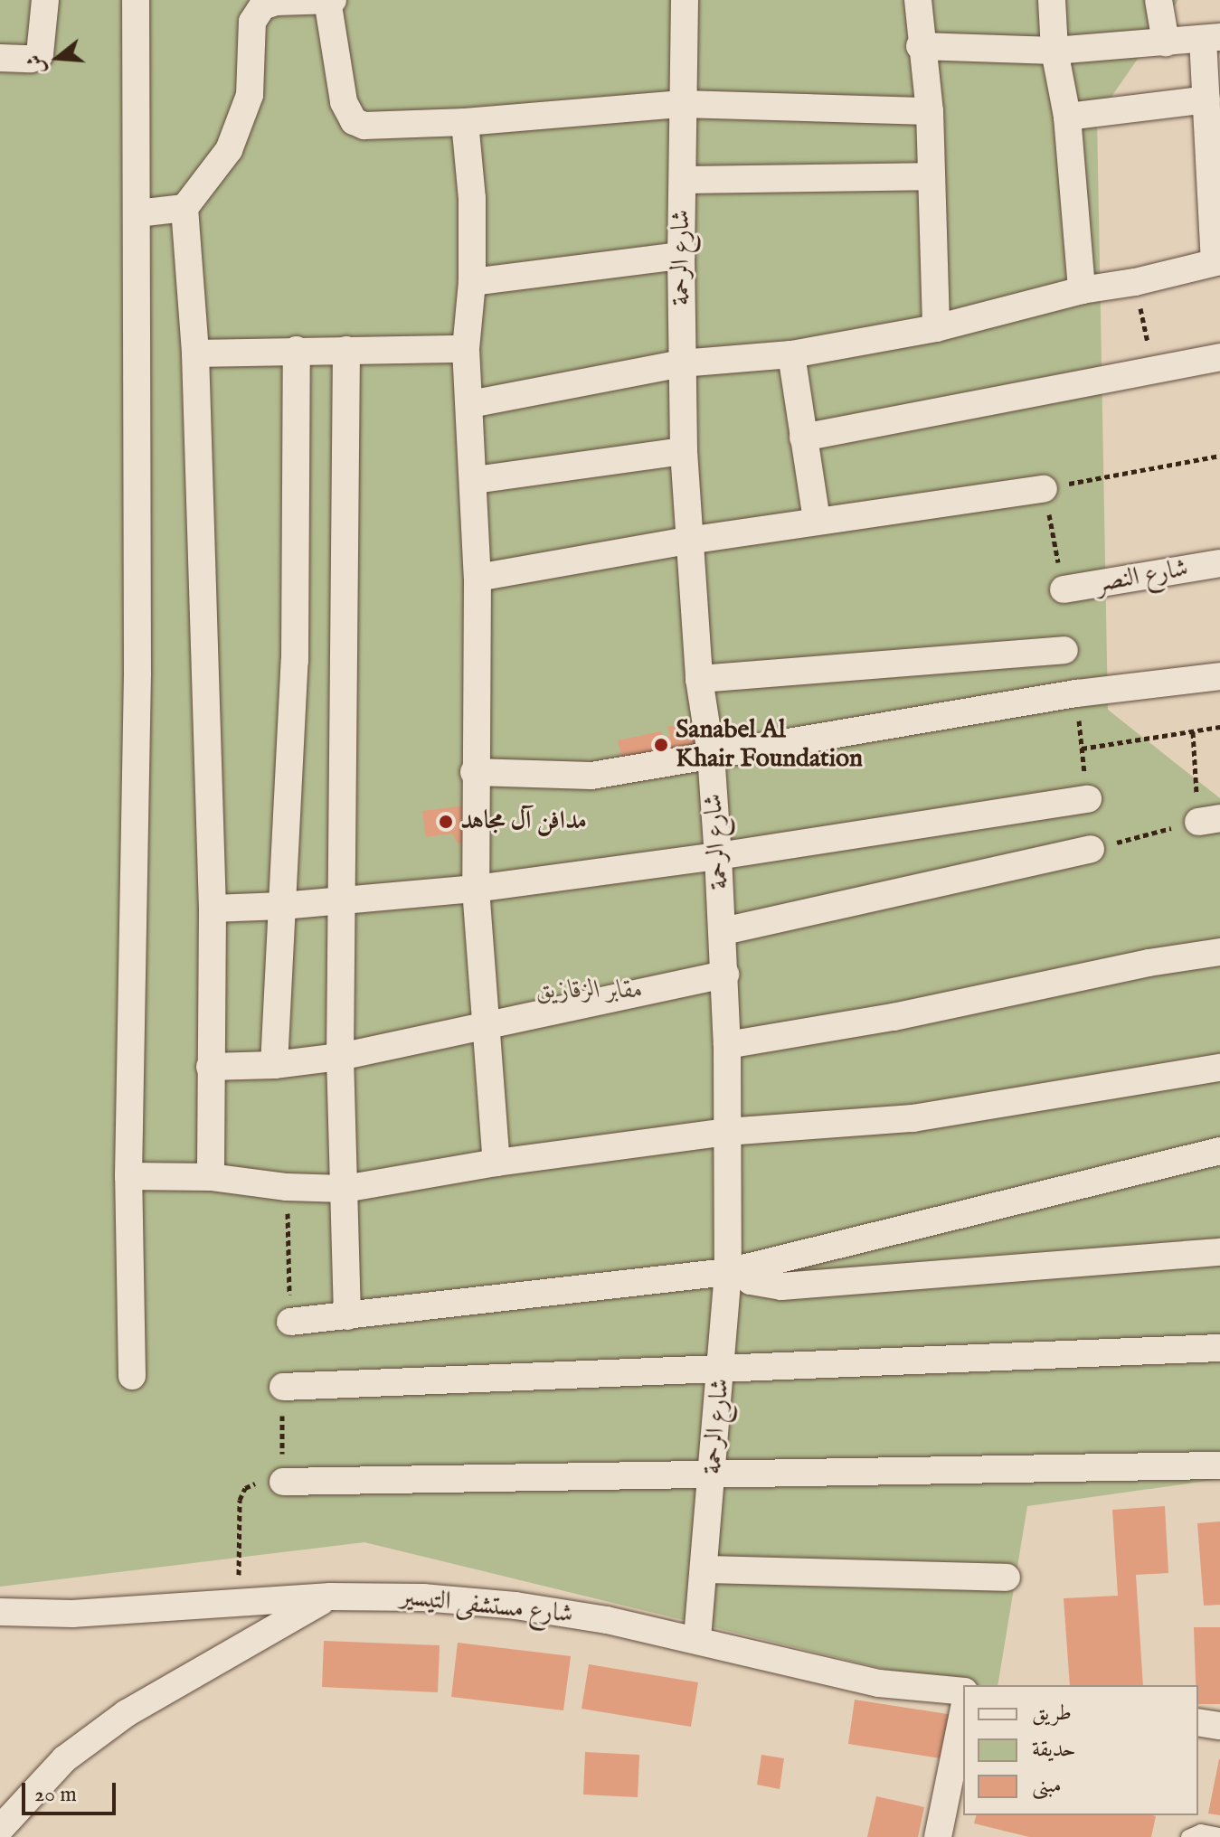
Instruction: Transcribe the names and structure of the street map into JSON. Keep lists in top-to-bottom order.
{
  "streets": {
    "street": ["شارع الرحمة", "شارع النصر", "شارع مستشفى التيسير"]
  },
  "crossings": [
    ["شارع الرحمة", "شارع مستشفى التيسير"]
  ],
  "parks": ["مقابر الزقازيق"],
  "places": ["Sanabel Al Khair Foundation", "مدافن آل مجاهد"],
  "legend": ["طريق", "حديقة", "مبنى"],
  "scale_bar": "20 m",
  "north": "left"
}
